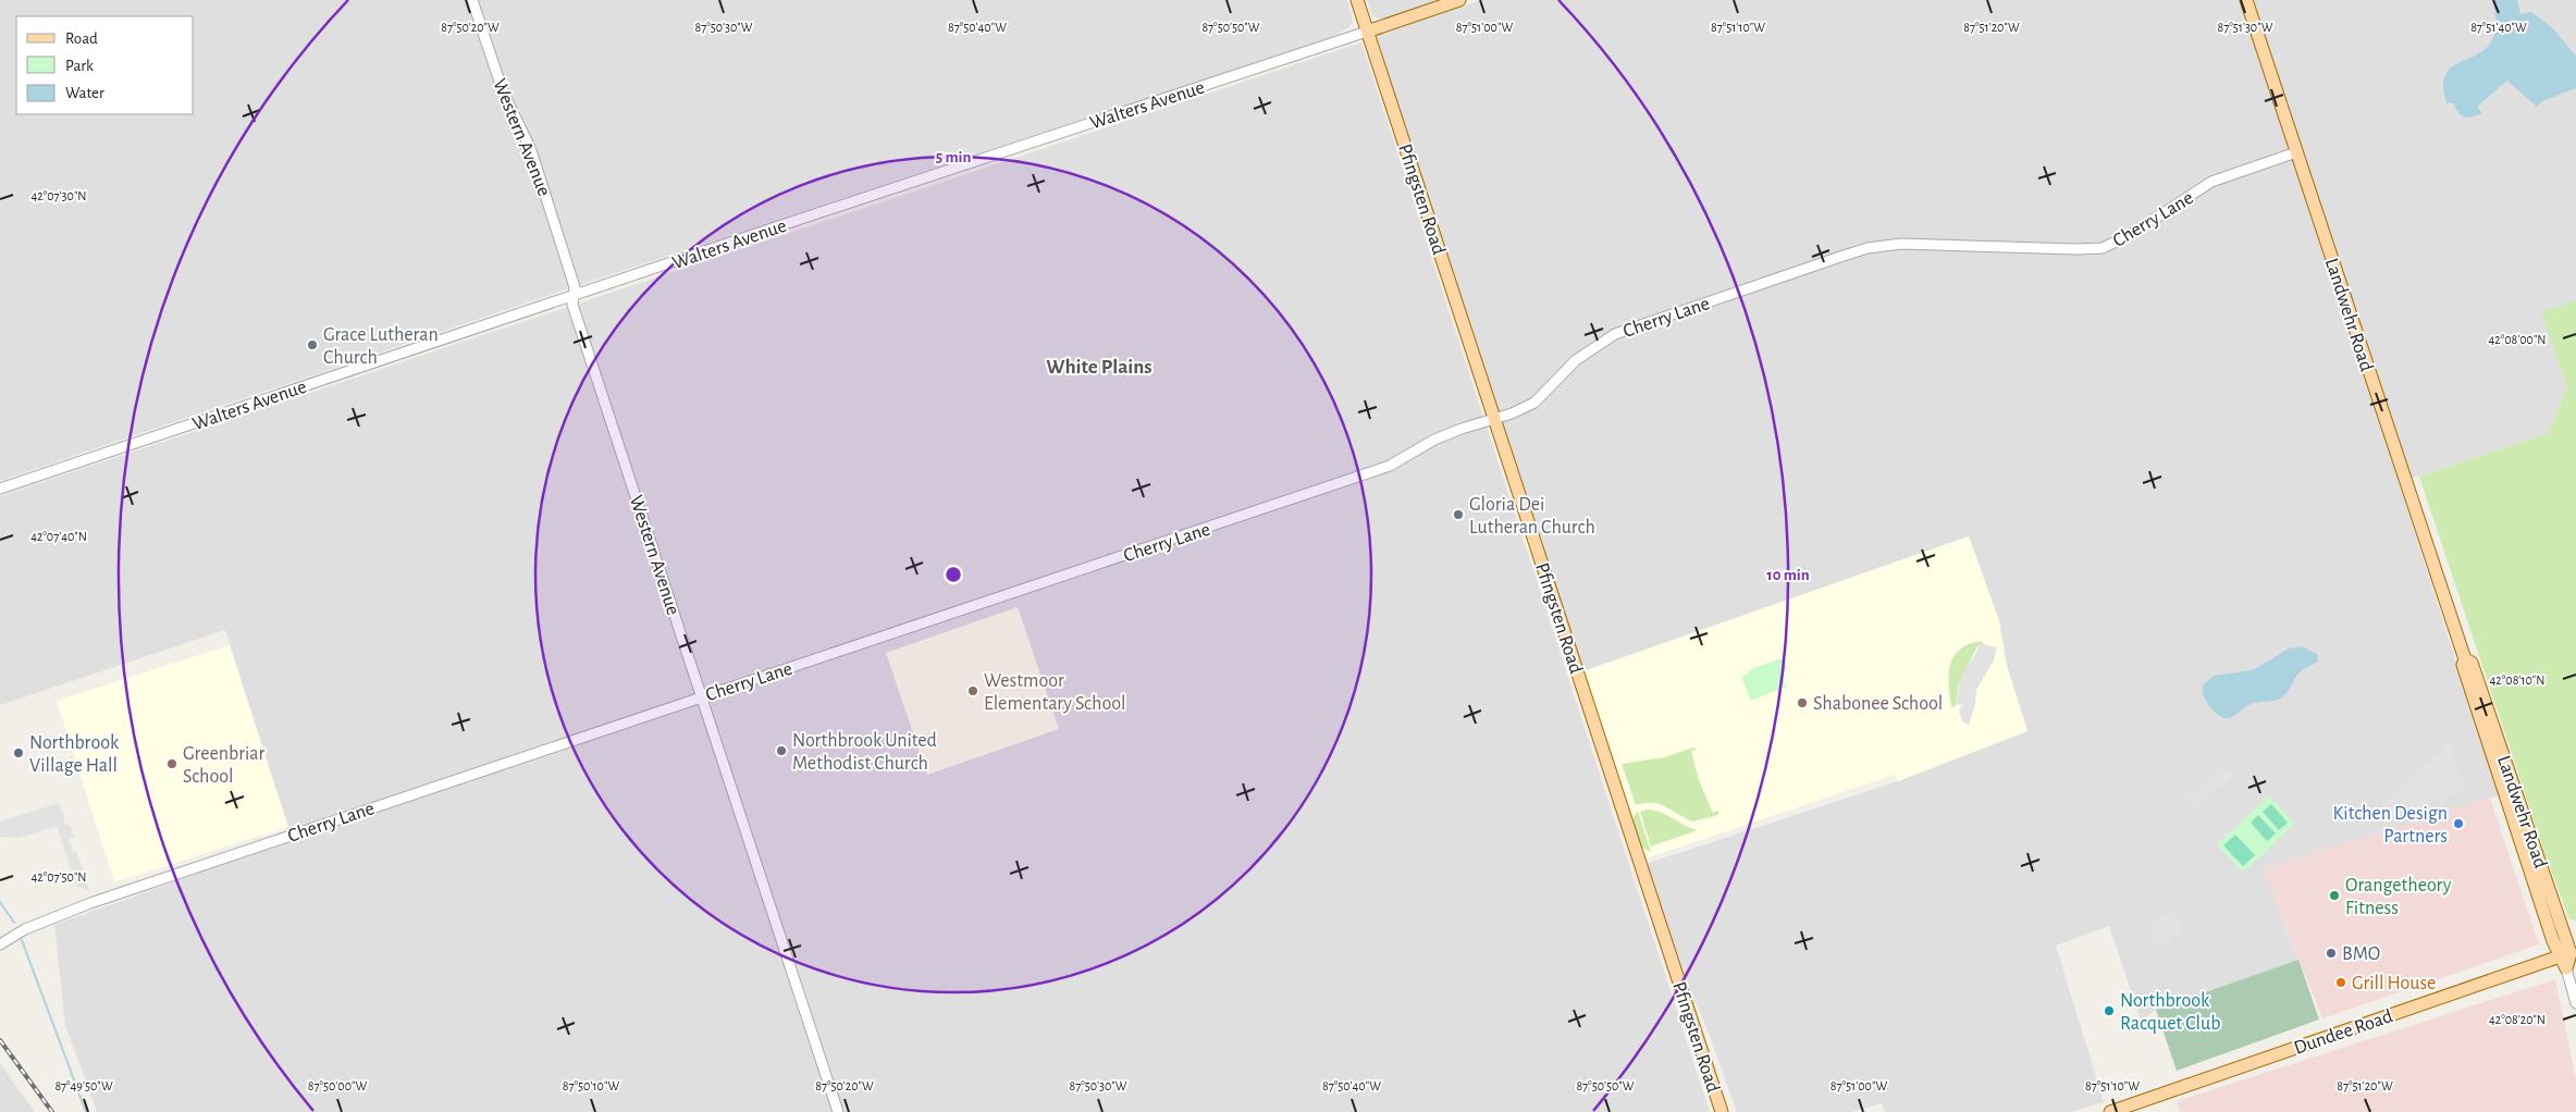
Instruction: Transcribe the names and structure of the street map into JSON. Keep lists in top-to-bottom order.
{
  "streets": {
    "main road": [
      "Walters Avenue",
      "Pfingsten Road",
      "Landwehr Road",
      "Dundee Road"
    ],
    "street": ["Western Avenue", "Cherry Lane"]
  },
  "crossings": [
    ["Walters Avenue", "Western Avenue"],
    ["Walters Avenue", "Pfingsten Road"],
    ["Western Avenue", "Cherry Lane"],
    ["Pfingsten Road", "Cherry Lane"],
    ["Cherry Lane", "Landwehr Road"],
    ["Landwehr Road", "Dundee Road"]
  ],
  "districts": ["White Plains"],
  "places": [
    "Grace Lutheran Church",
    "Gloria Dei Lutheran Church",
    "Westmoor Elementary School",
    "Shabonee School",
    "Northbrook United Methodist Church",
    "Northbrook Village Hall",
    "Greenbriar School",
    "Kitchen Design Partners",
    "Orangetheory Fitness",
    "BMO",
    "Grill House",
    "Northbrook Racquet Club"
  ],
  "legend": ["Road", "Park", "Water"],
  "coordinates": [
    "87°50'20\"W",
    "87°50'30\"W",
    "87°50'40\"W",
    "87°50'50\"W",
    "87°51'00\"W",
    "87°51'10\"W",
    "87°51'20\"W",
    "87°51'30\"W",
    "87°51'40\"W",
    "42°07'30\"N",
    "42°08'00\"N",
    "42°07'40\"N",
    "42°08'10\"N",
    "42°07'50\"N",
    "42°08'20\"N",
    "87°49'50\"W",
    "87°50'00\"W",
    "87°50'10\"W"
  ],
  "rings": ["5 min", "10 min"]
}
